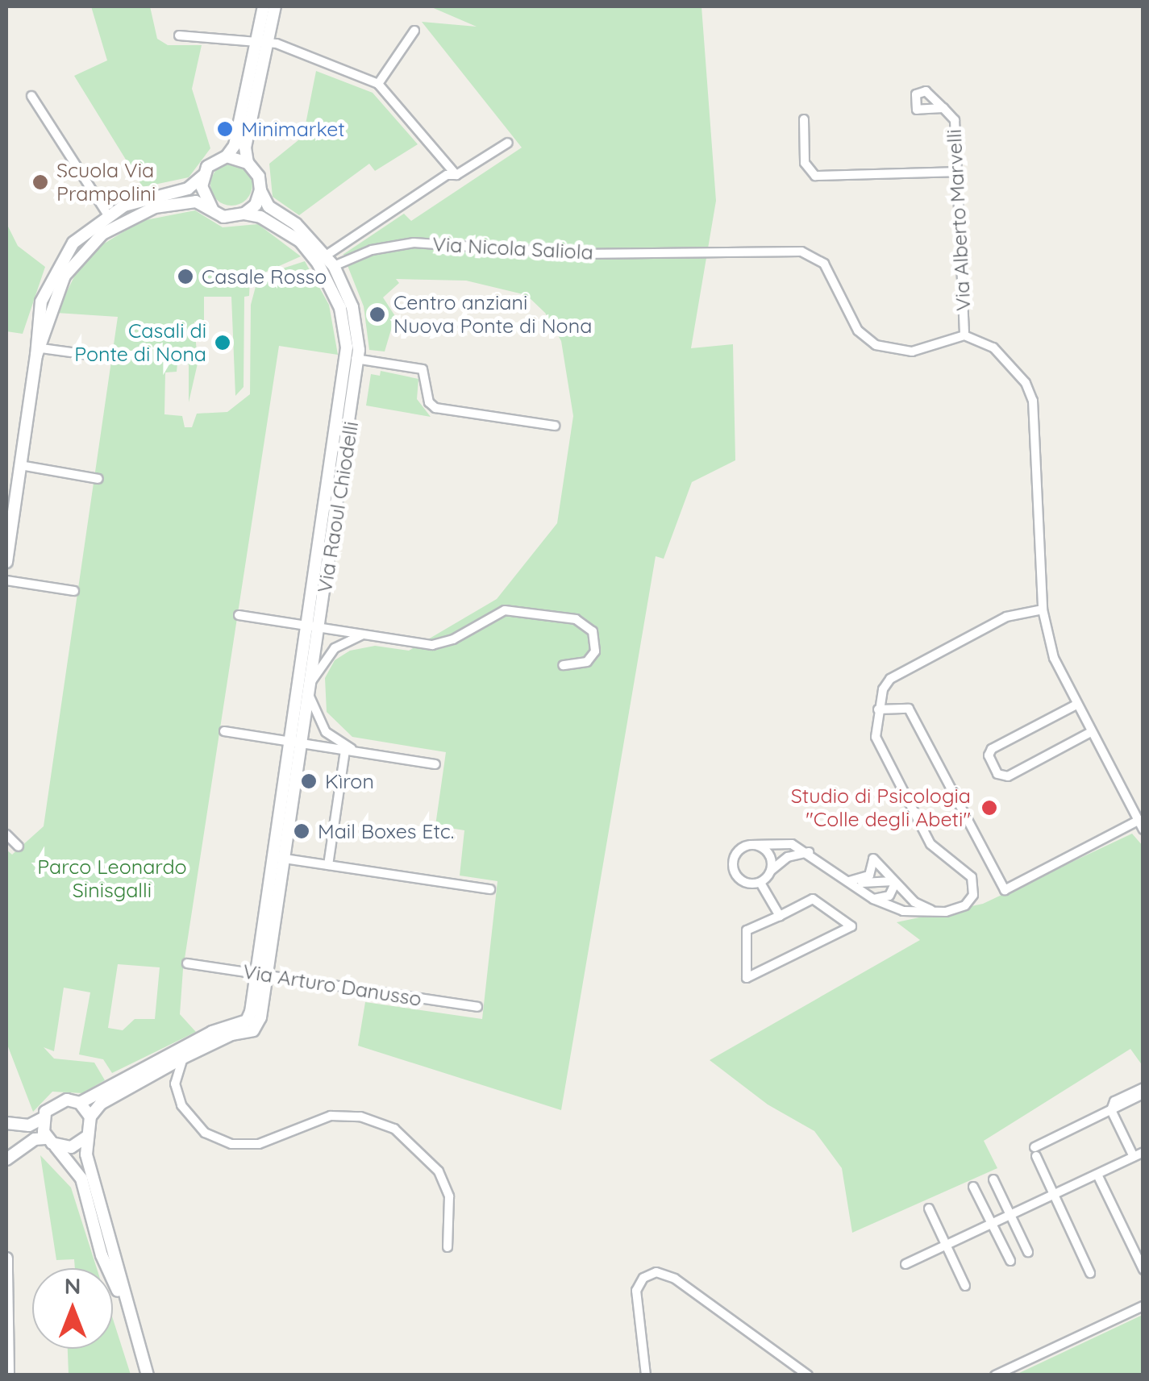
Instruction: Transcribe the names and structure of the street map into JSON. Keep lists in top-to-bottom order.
{
  "streets": {
    "main road": ["Via Raoul Chiodelli"],
    "street": ["Via Alberto Marvelli", "Via Nicola Saliola", "Via Arturo Danusso"]
  },
  "crossings": [
    ["Via Alberto Marvelli", "Via Nicola Saliola"],
    ["Via Nicola Saliola", "Via Raoul Chiodelli"],
    ["Via Raoul Chiodelli", "Via Arturo Danusso"]
  ],
  "parks": ["Parco Leonardo Sinisgalli"],
  "places": [
    "Minimarket",
    "Scuola Via Prampolini",
    "Casale Rosso",
    "Centro anziani Nuova Ponte di Nona",
    "Casali di Ponte di Nona",
    "Kìron",
    "Studio di Psicologia \"Colle degli Abeti\"",
    "Mail Boxes Etc."
  ],
  "north": "top"
}
